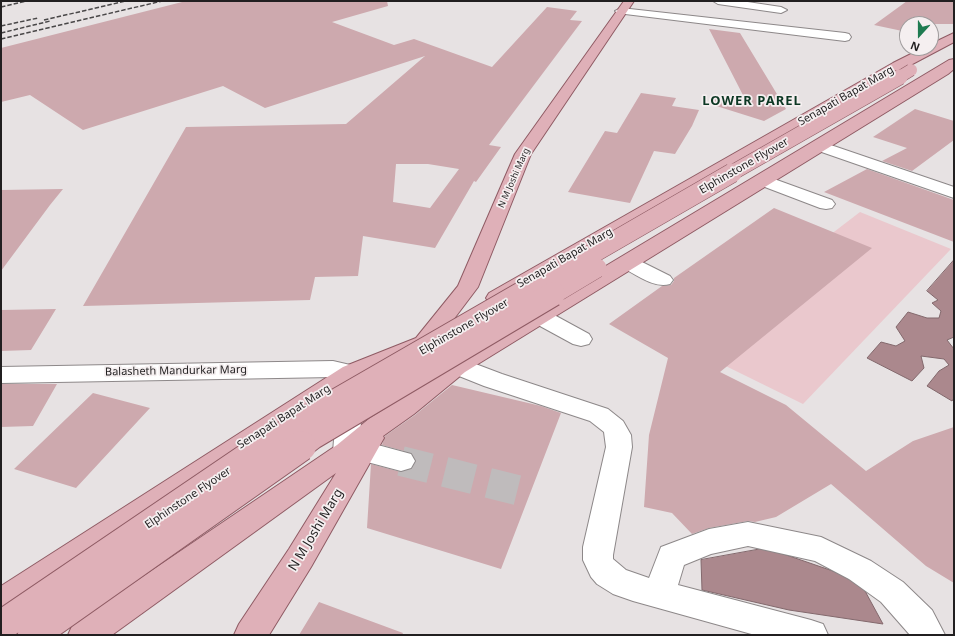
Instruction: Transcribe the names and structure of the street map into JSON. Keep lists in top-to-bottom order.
{
  "streets": {
    "main road": ["Senapati Bapat Marg", "Elphinstone Flyover", "N M Joshi Marg"],
    "street": ["Balasheth Mandurkar Marg"]
  },
  "crossings": [
    ["Senapati Bapat Marg", "Elphinstone Flyover"],
    ["Senapati Bapat Marg", "N M Joshi Marg"],
    ["Senapati Bapat Marg", "Balasheth Mandurkar Marg"]
  ],
  "districts": ["LOWER PAREL"],
  "north": "bottom"
}
